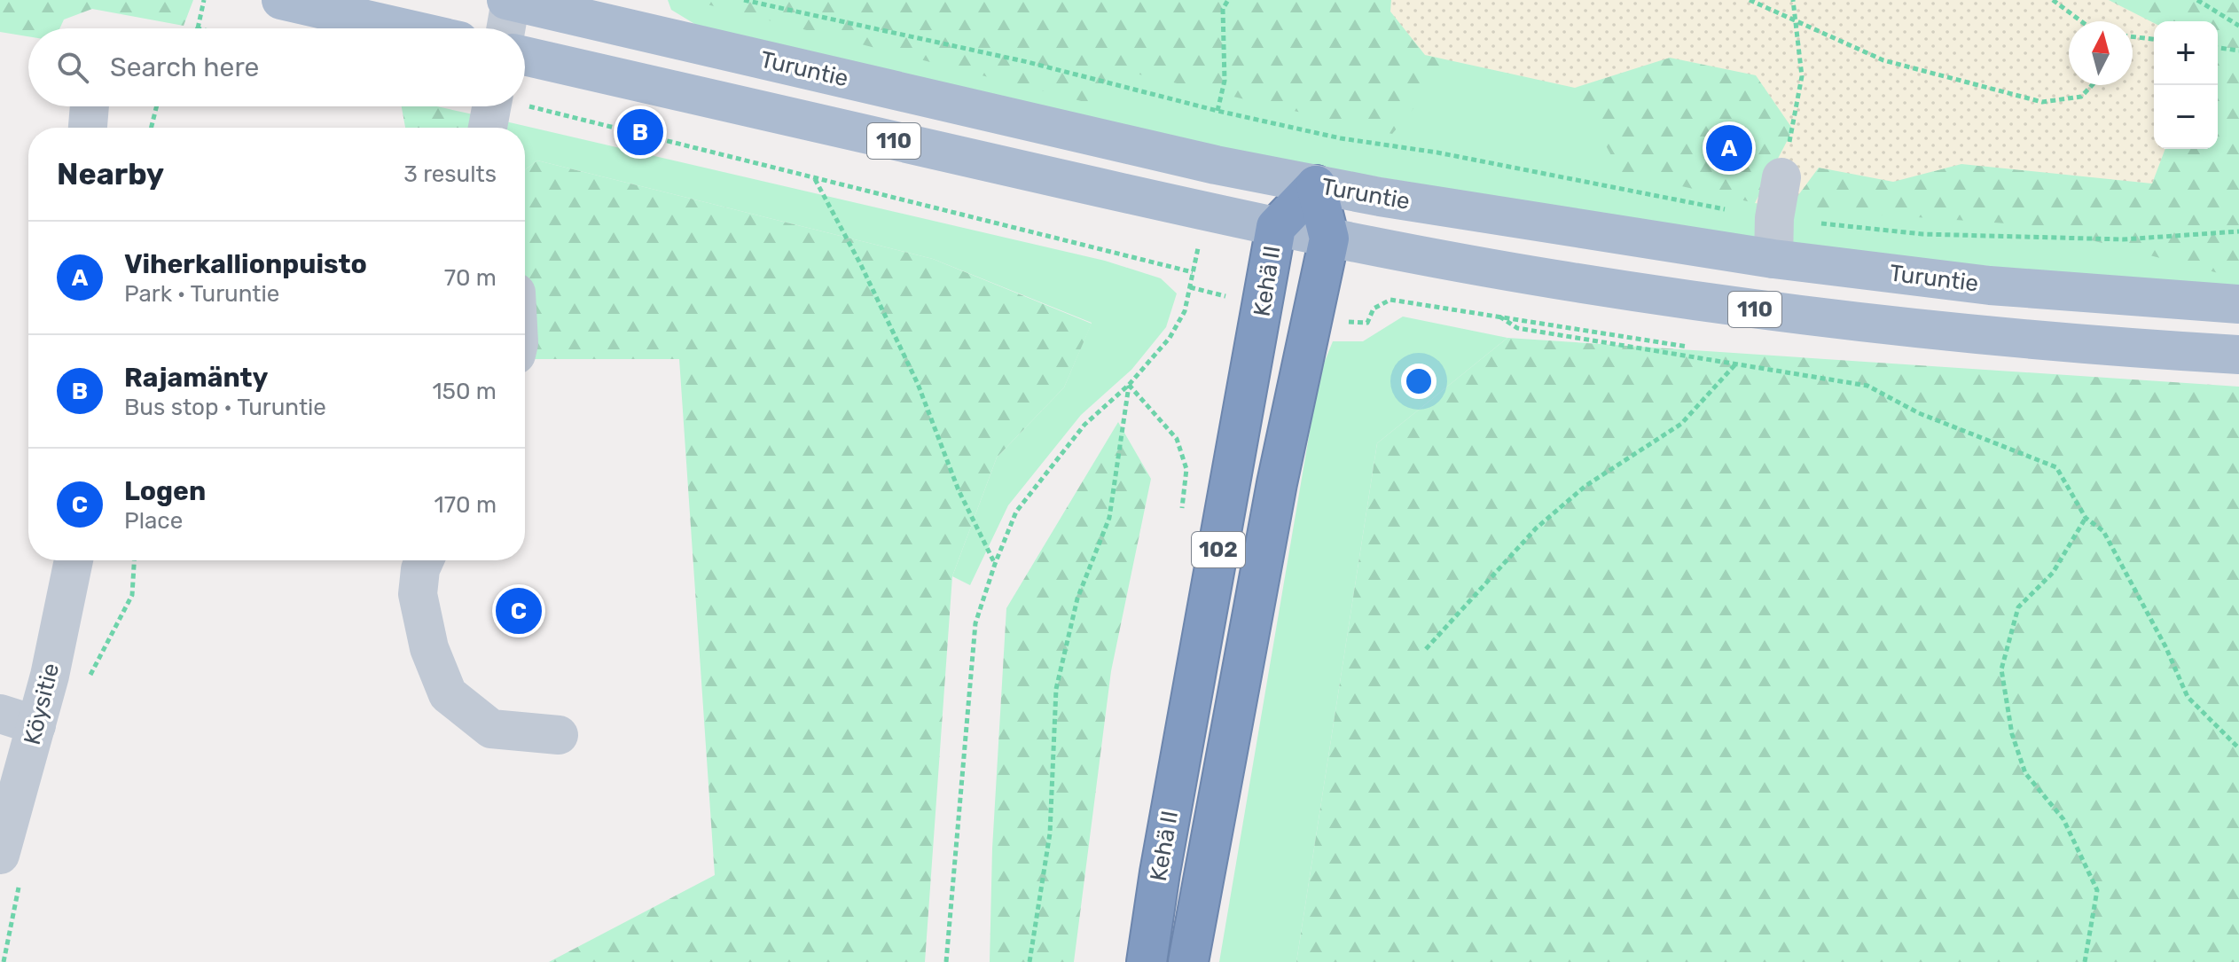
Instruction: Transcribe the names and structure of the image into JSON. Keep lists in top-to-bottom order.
{
  "streets": {
    "highway": ["Kehä II", "102"],
    "main road": ["Turuntie", "110"],
    "street": ["Köysitie"]
  },
  "crossings": [
    ["Turuntie", "Kehä II"],
    ["110", "Kehä II"]
  ],
  "north": "top",
  "page": {
    "map_buttons": ["+", "−"],
    "search": "Search here",
    "pins": ["B", "A", "C"],
    "heading": ["Nearby", "3 results"],
    "list": [
      {
        "mark": "A",
        "name": "Viherkallionpuisto",
        "note": "Park · Turuntie",
        "value": "70 m"
      },
      {
        "mark": "B",
        "name": "Rajamänty",
        "note": "Bus stop · Turuntie",
        "value": "150 m"
      },
      {
        "mark": "C",
        "name": "Logen",
        "note": "Place",
        "value": "170 m"
      }
    ]
  }
}
